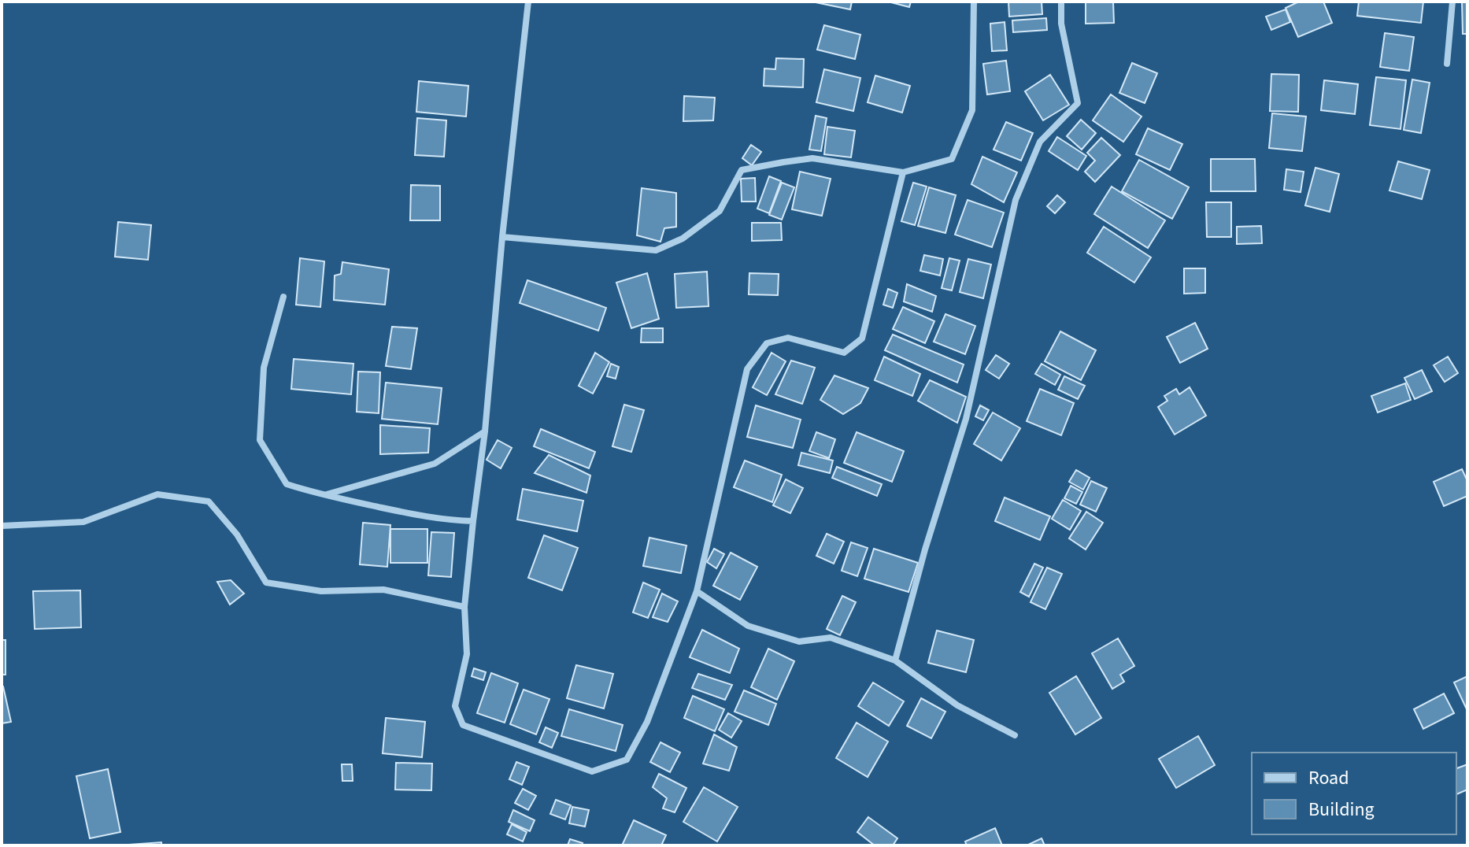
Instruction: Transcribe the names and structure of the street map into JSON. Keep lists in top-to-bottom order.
{
  "legend": ["Road", "Building"]
}
